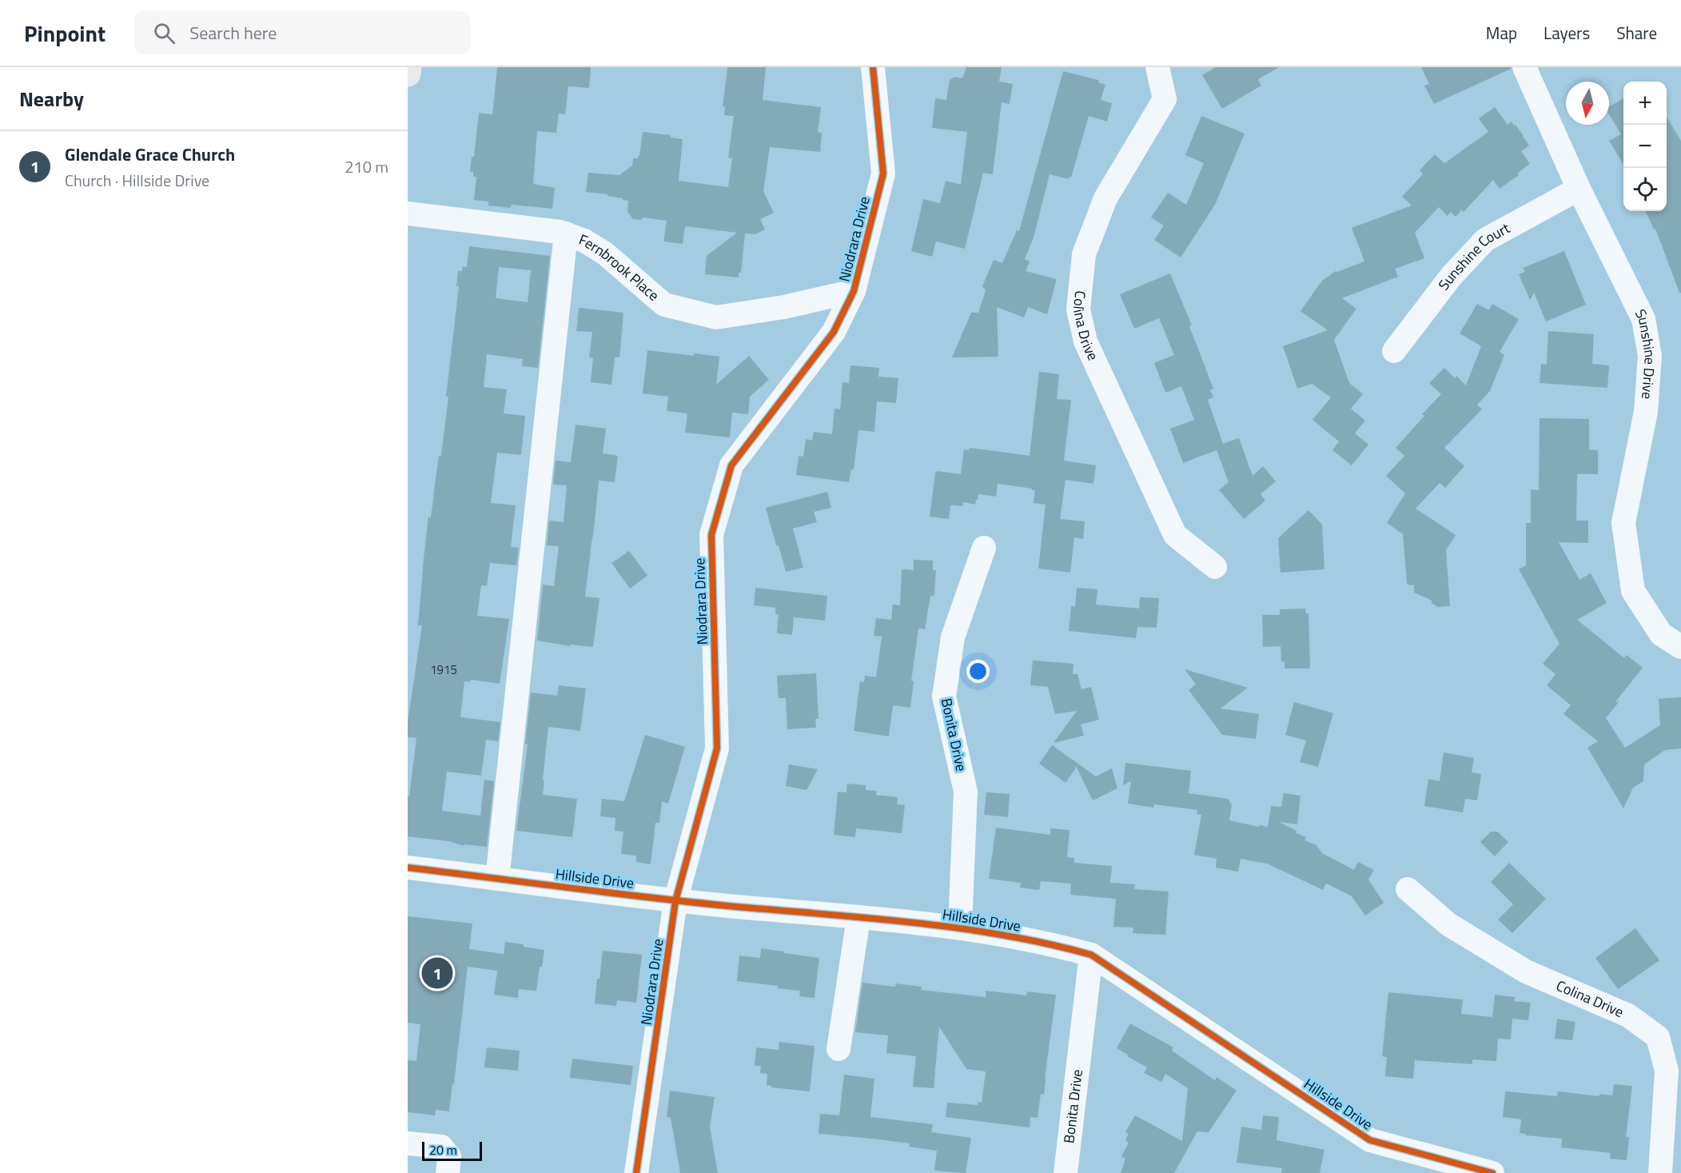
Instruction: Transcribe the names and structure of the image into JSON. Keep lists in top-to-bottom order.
{
  "streets": {
    "street": [
      "Niodrara Drive",
      "Sunshine Court",
      "Fernbrook Place",
      "Colina Drive",
      "Sunshine Drive",
      "Bonita Drive",
      "Hillside Drive"
    ]
  },
  "crossings": [
    ["Niodrara Drive", "Fernbrook Place"],
    ["Niodrara Drive", "Hillside Drive"],
    ["Sunshine Court", "Sunshine Drive"],
    ["Bonita Drive", "Hillside Drive"]
  ],
  "house_numbers": ["1915"],
  "scale_bar": "20 m",
  "north": "bottom",
  "page": {
    "header": "Pinpoint",
    "search": "Search here",
    "nav": ["Map", "Layers", "Share"],
    "heading": "Nearby",
    "map_buttons": ["+", "−"],
    "list": [
      {
        "mark": "1",
        "name": "Glendale Grace Church",
        "note": "Church · Hillside Drive",
        "value": "210 m"
      }
    ],
    "pins": "1",
    "scale": "20 m"
  }
}
